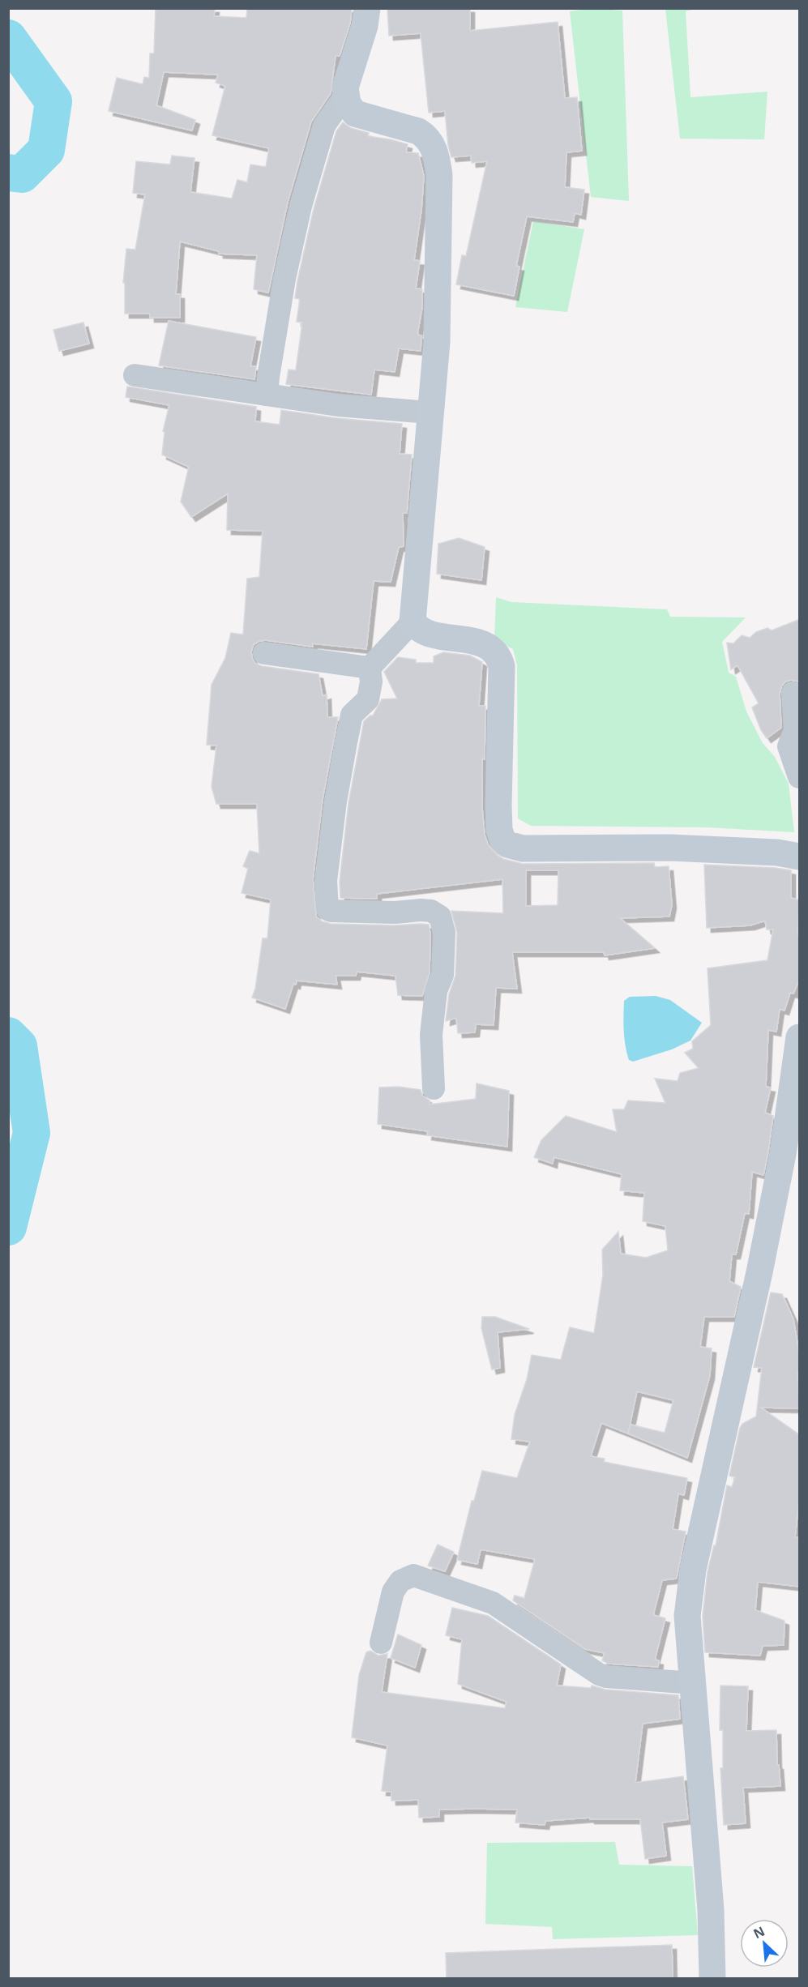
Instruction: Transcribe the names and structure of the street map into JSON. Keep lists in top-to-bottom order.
{
  "north": "top left"
}
